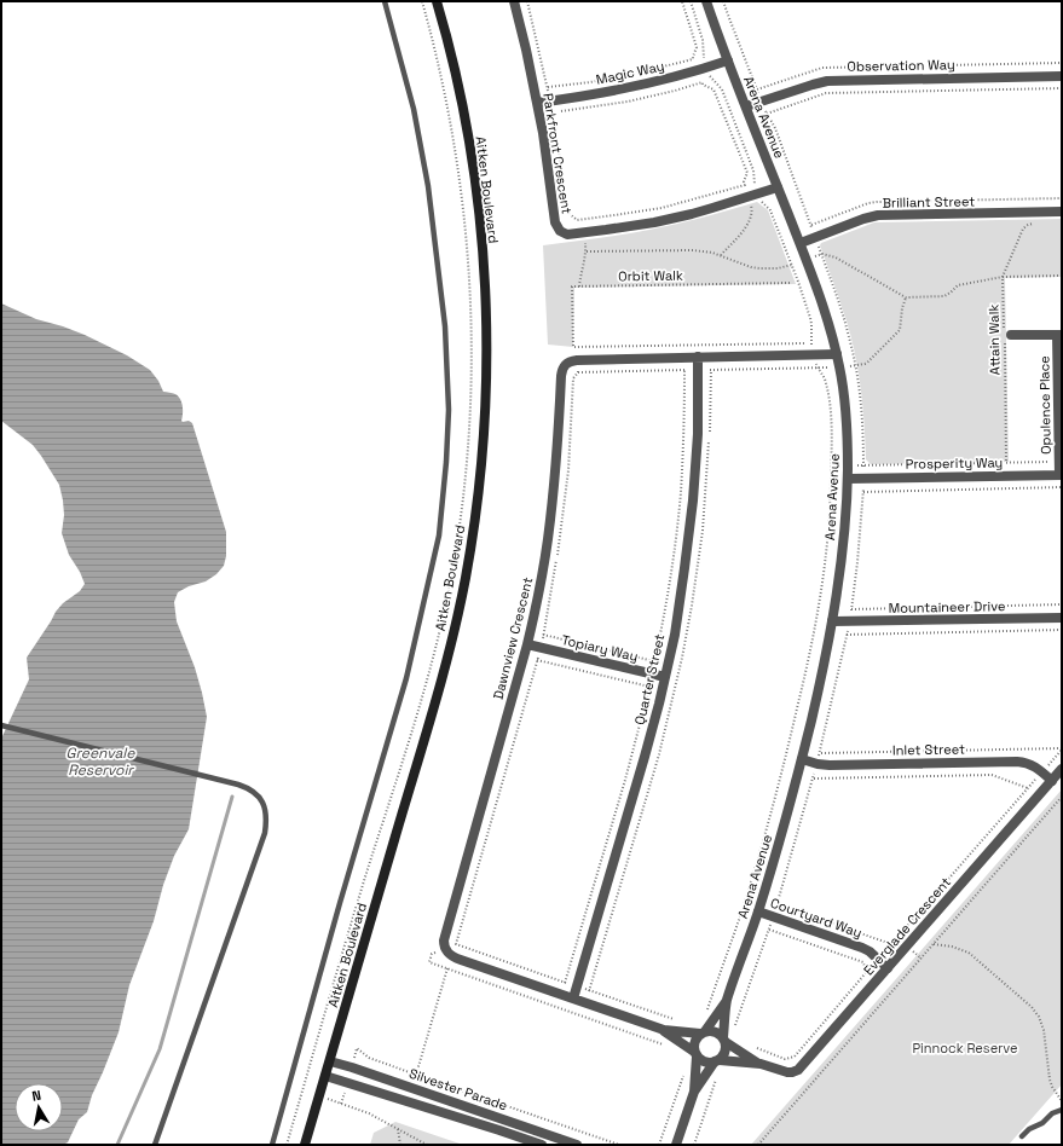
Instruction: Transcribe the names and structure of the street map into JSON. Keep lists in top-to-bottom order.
{
  "streets": {
    "main road": ["Aitken Boulevard"],
    "street": [
      "Observation Way",
      "Magic Way",
      "Arena Avenue",
      "Parkfront Crescent",
      "Brilliant Street",
      "Opulence Place",
      "Prosperity Way",
      "Mountaineer Drive",
      "Dawnview Crescent",
      "Topiary Way",
      "Quarter Street",
      "Inlet Street",
      "Courtyard Way",
      "Everglade Crescent",
      "Silvester Parade"
    ],
    "path": ["Orbit Walk", "Attain Walk"]
  },
  "crossings": [
    ["Observation Way", "Arena Avenue"],
    ["Magic Way", "Arena Avenue"],
    ["Magic Way", "Parkfront Crescent"],
    ["Arena Avenue", "Parkfront Crescent"],
    ["Arena Avenue", "Brilliant Street"],
    ["Arena Avenue", "Prosperity Way"],
    ["Arena Avenue", "Mountaineer Drive"],
    ["Arena Avenue", "Dawnview Crescent"],
    ["Arena Avenue", "Inlet Street"],
    ["Arena Avenue", "Courtyard Way"],
    ["Arena Avenue", "Everglade Crescent"],
    ["Aitken Boulevard", "Silvester Parade"],
    ["Attain Walk", "Opulence Place"],
    ["Opulence Place", "Prosperity Way"],
    ["Dawnview Crescent", "Topiary Way"],
    ["Dawnview Crescent", "Quarter Street"],
    ["Dawnview Crescent", "Everglade Crescent"],
    ["Topiary Way", "Quarter Street"],
    ["Inlet Street", "Everglade Crescent"],
    ["Courtyard Way", "Everglade Crescent"]
  ],
  "water": ["Greenvale Reservoir"],
  "parks": ["Pinnock Reserve"],
  "north": "top"
}
